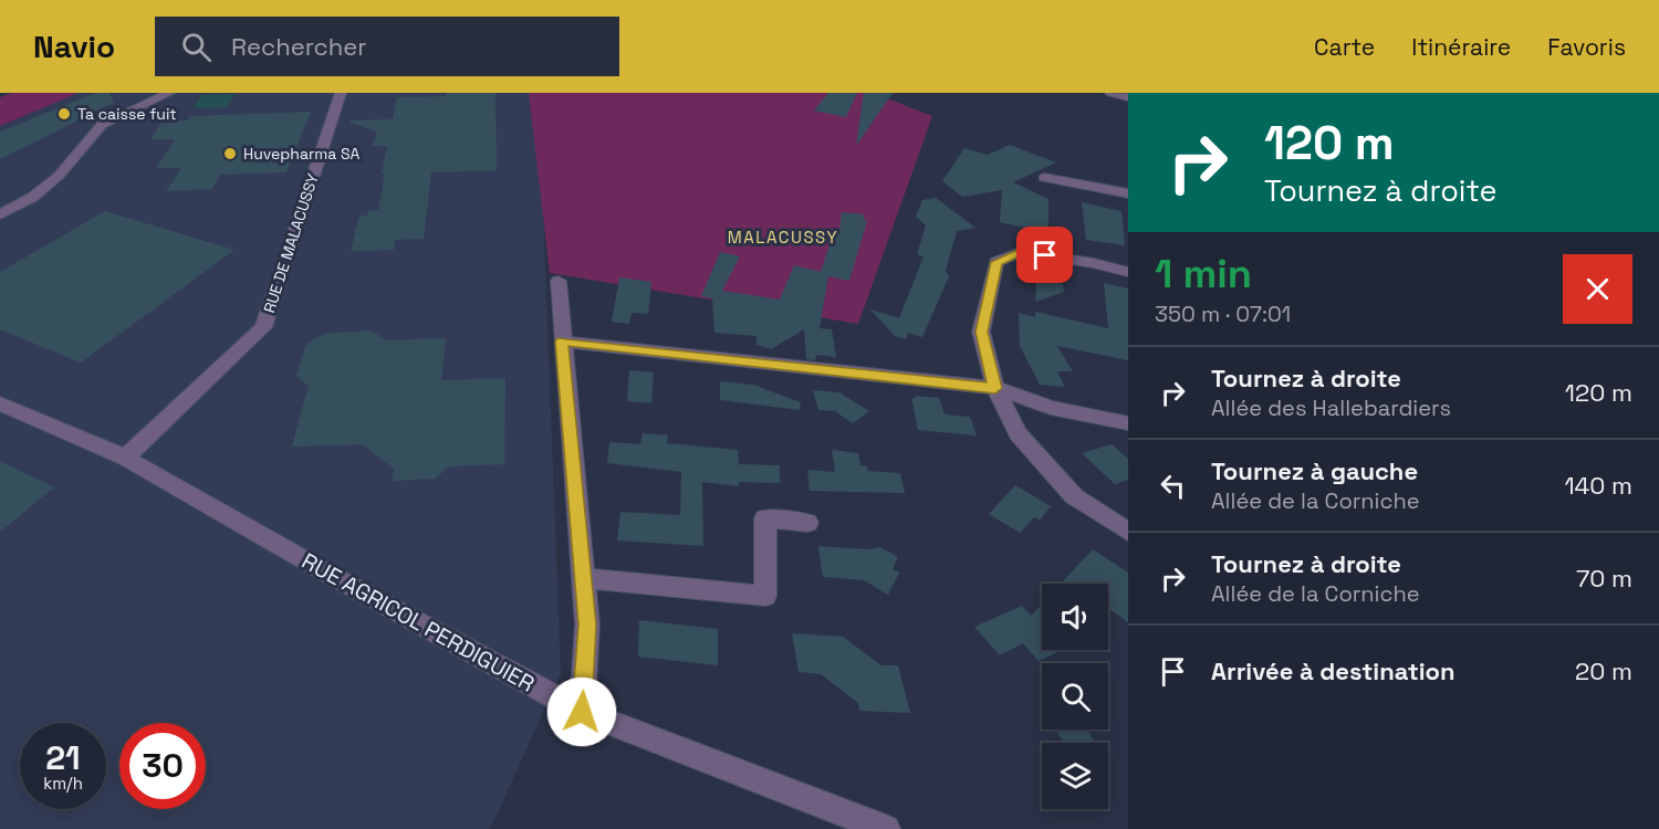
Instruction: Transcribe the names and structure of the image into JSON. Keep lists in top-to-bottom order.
{
  "streets": {
    "street": ["RUE DE MALACUSSY", "RUE AGRICOL PERDIGUIER"]
  },
  "crossings": [
    ["RUE DE MALACUSSY", "RUE AGRICOL PERDIGUIER"]
  ],
  "districts": ["MALACUSSY"],
  "places": ["Ta caisse fuit", "Huvepharma SA"],
  "page": {
    "header": "Navio",
    "search": "Rechercher",
    "nav": ["Carte", "Itinéraire", "Favoris"],
    "turn": ["120 m", "Tournez à droite"],
    "heading": ["1 min", "350 m · 07:01"],
    "list": [
      {
        "name": "Tournez à droite",
        "note": "Allée des Hallebardiers",
        "value": "120 m"
      },
      {
        "name": "Tournez à gauche",
        "note": "Allée de la Corniche",
        "value": "140 m"
      },
      {
        "name": "Tournez à droite",
        "note": "Allée de la Corniche",
        "value": "70 m"
      },
      {
        "name": "Arrivée à destination",
        "value": "20 m"
      }
    ],
    "speed": "21 km/h",
    "limit": "30"
  }
}
